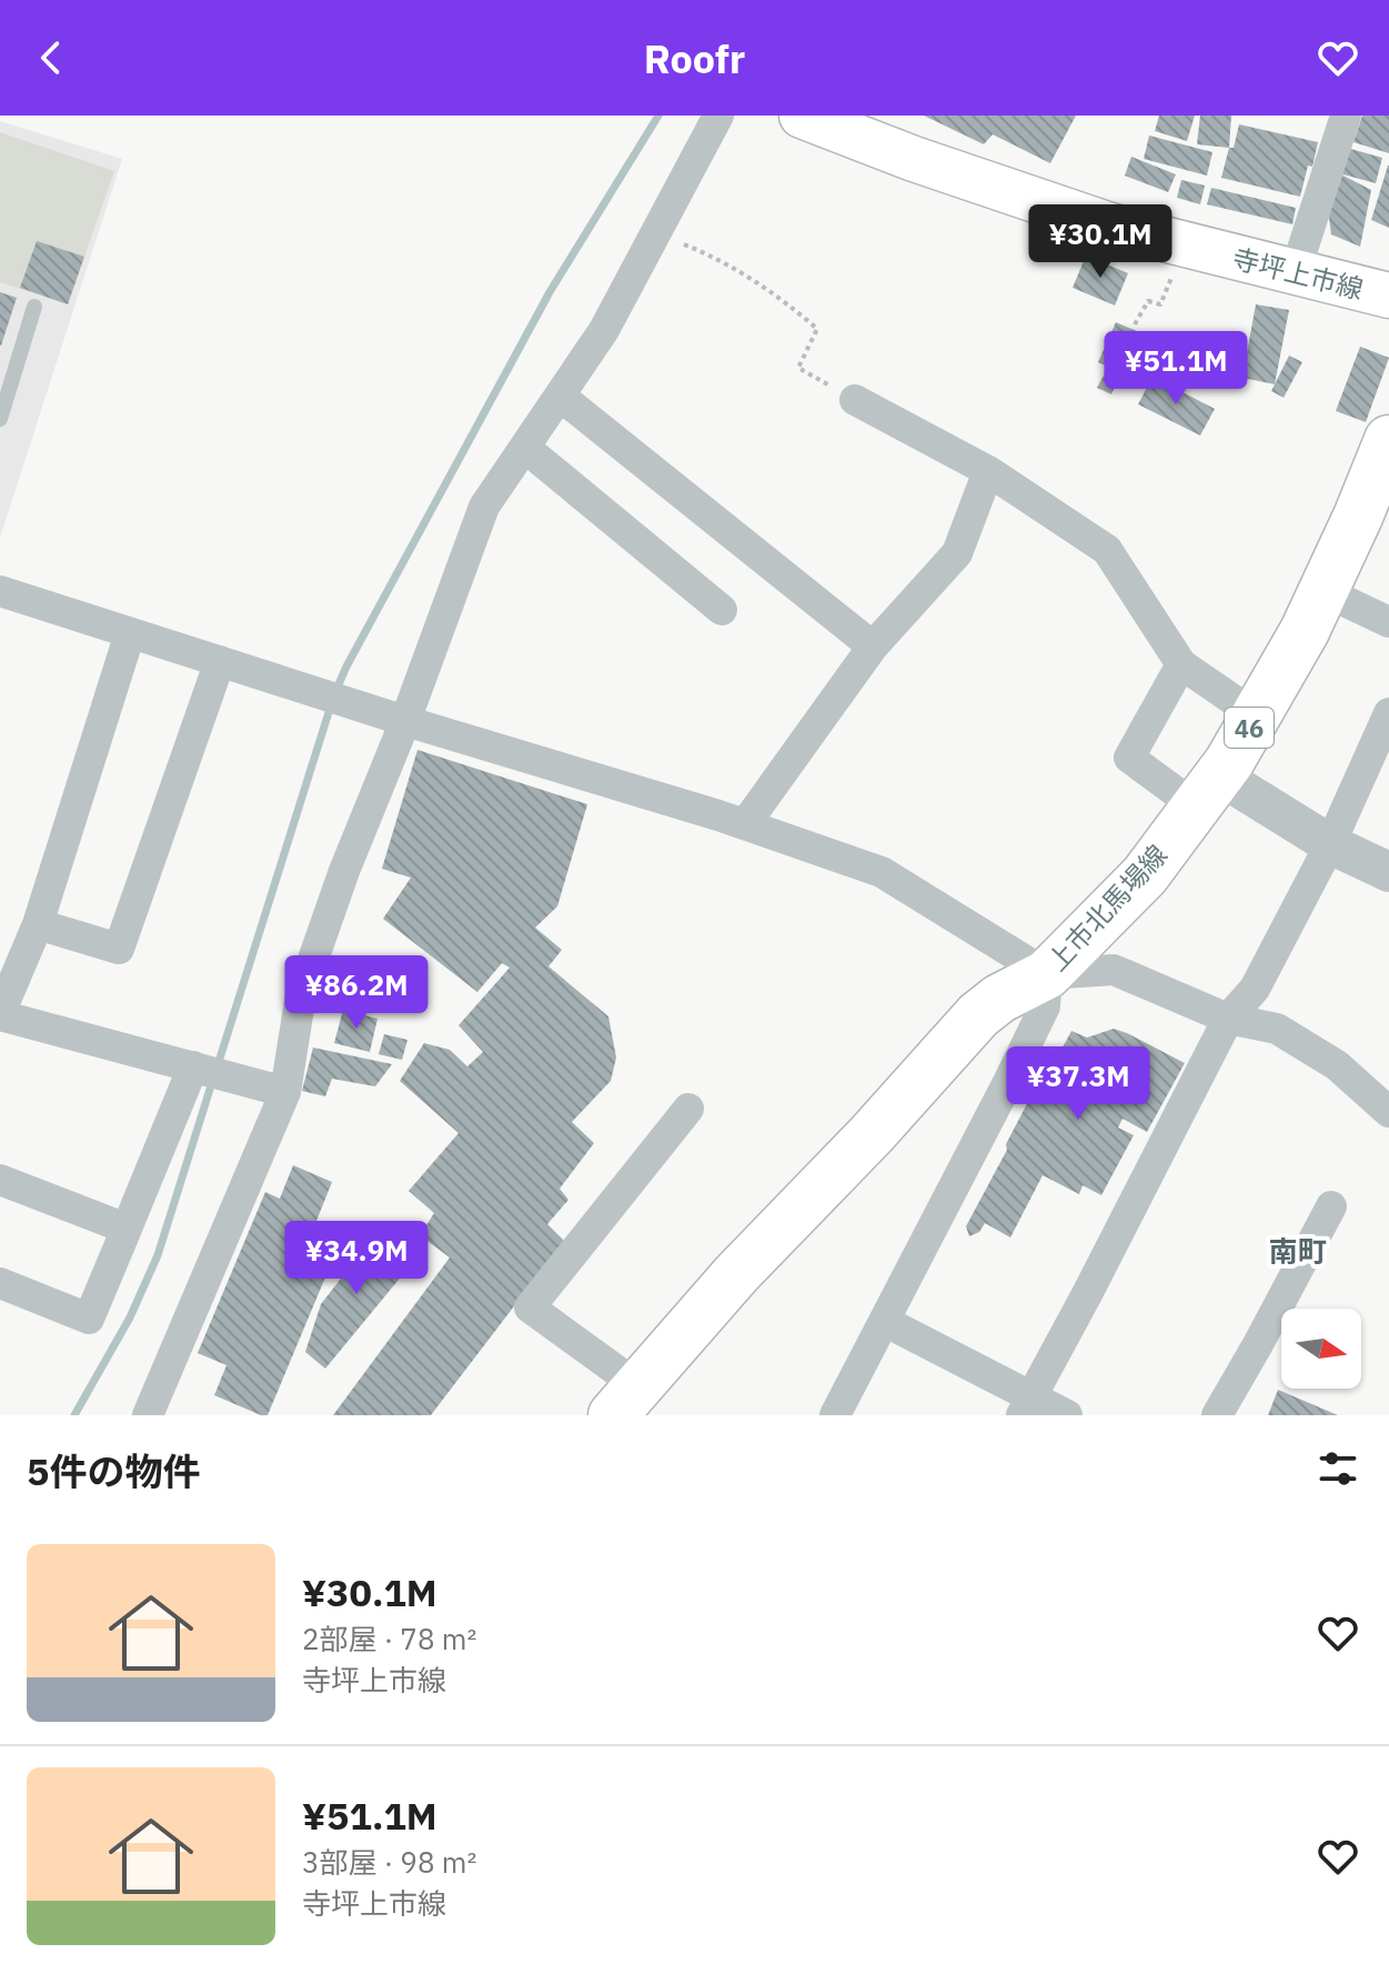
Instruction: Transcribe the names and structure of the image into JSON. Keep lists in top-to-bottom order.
{
  "streets": {
    "main road": ["寺坪上市線", "46", "上市北馬場線"]
  },
  "districts": ["南町"],
  "north": "right",
  "page": {
    "header": "Roofr",
    "price": [
      "¥30.1M",
      "¥51.1M",
      "¥86.2M",
      "¥37.3M",
      "¥34.9M"
    ],
    "heading": "5件の物件",
    "list": [
      {
        "name": "¥30.1M",
        "note": "2部屋 · 78 m² · 寺坪上市線"
      },
      {
        "name": "¥51.1M",
        "note": "3部屋 · 98 m² · 寺坪上市線"
      }
    ]
  }
}
